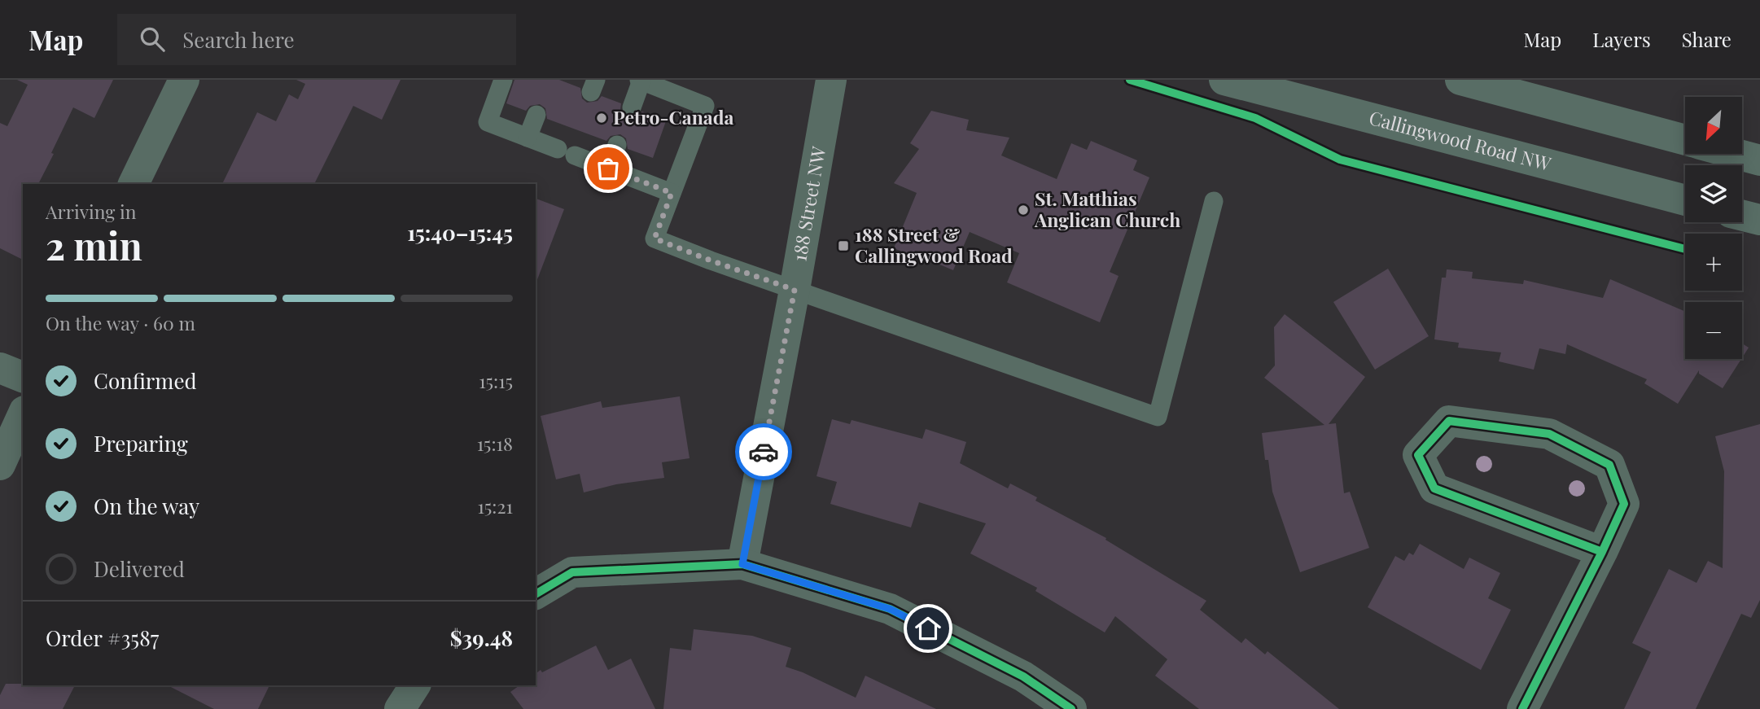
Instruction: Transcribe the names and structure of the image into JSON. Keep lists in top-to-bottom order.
{
  "streets": {
    "main road": ["Callingwood Road NW"],
    "street": ["188 Street NW"]
  },
  "places": {
    "other": ["Petro-Canada", "St. Matthias Anglican Church"],
    "transit": ["188 Street & Callingwood Road"]
  },
  "north": "bottom left",
  "page": {
    "header": "Map",
    "search": "Search here",
    "nav": ["Map", "Layers", "Share"],
    "map_buttons": ["+", "−"],
    "heading": ["2 min", "Arriving in", "15:40–15:45"],
    "panel": ["Order #3587", "$39.48"],
    "bar": "On the way · 60 m",
    "list": [
      ["Confirmed", "15:15"],
      ["Preparing", "15:18"],
      ["On the way", "15:21"],
      "Delivered"
    ]
  }
}
